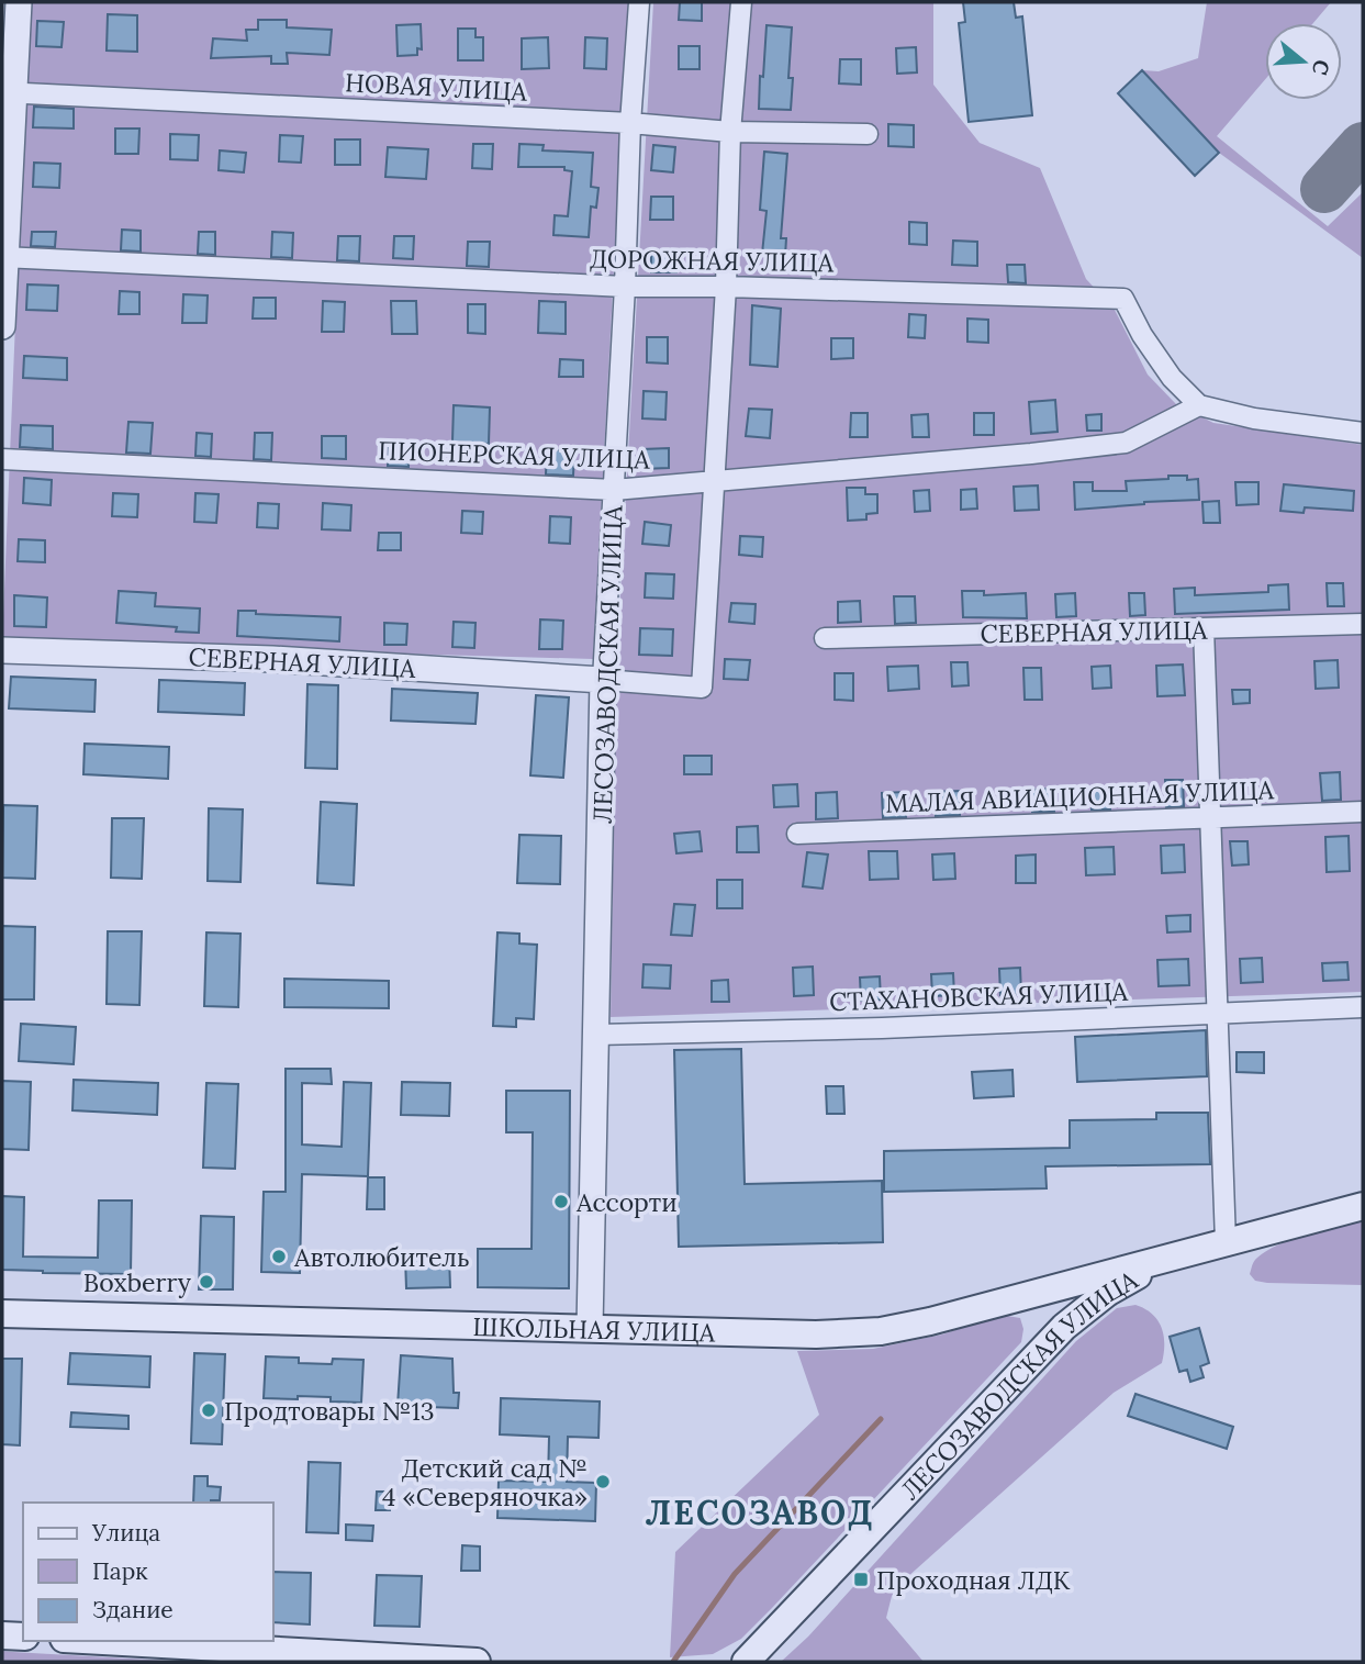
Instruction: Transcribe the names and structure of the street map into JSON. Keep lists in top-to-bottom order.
{
  "streets": {
    "main road": ["ЛЕСОЗАВОДСКАЯ УЛИЦА", "ШКОЛЬНАЯ УЛИЦА"],
    "street": [
      "НОВАЯ УЛИЦА",
      "ДОРОЖНАЯ УЛИЦА",
      "ПИОНЕРСКАЯ УЛИЦА",
      "СЕВЕРНАЯ УЛИЦА",
      "МАЛАЯ АВИАЦИОННАЯ УЛИЦА",
      "СТАХАНОВСКАЯ УЛИЦА"
    ]
  },
  "crossings": [
    ["НОВАЯ УЛИЦА", "ЛЕСОЗАВОДСКАЯ УЛИЦА"],
    ["ДОРОЖНАЯ УЛИЦА", "ПИОНЕРСКАЯ УЛИЦА"],
    ["ДОРОЖНАЯ УЛИЦА", "ЛЕСОЗАВОДСКАЯ УЛИЦА"],
    ["ПИОНЕРСКАЯ УЛИЦА", "ЛЕСОЗАВОДСКАЯ УЛИЦА"],
    ["СЕВЕРНАЯ УЛИЦА", "ЛЕСОЗАВОДСКАЯ УЛИЦА"],
    ["ЛЕСОЗАВОДСКАЯ УЛИЦА", "СТАХАНОВСКАЯ УЛИЦА"],
    ["ЛЕСОЗАВОДСКАЯ УЛИЦА", "ШКОЛЬНАЯ УЛИЦА"]
  ],
  "districts": ["ЛЕСОЗАВОД"],
  "places": {
    "other": [
      "Ассорти",
      "Автолюбитель",
      "Boxberry",
      "Продтовары №13",
      "Детский сад № 4 «Северяночка»"
    ],
    "transit": ["Проходная ЛДК"]
  },
  "legend": ["Улица", "Парк", "Здание"],
  "north": "right"
}
